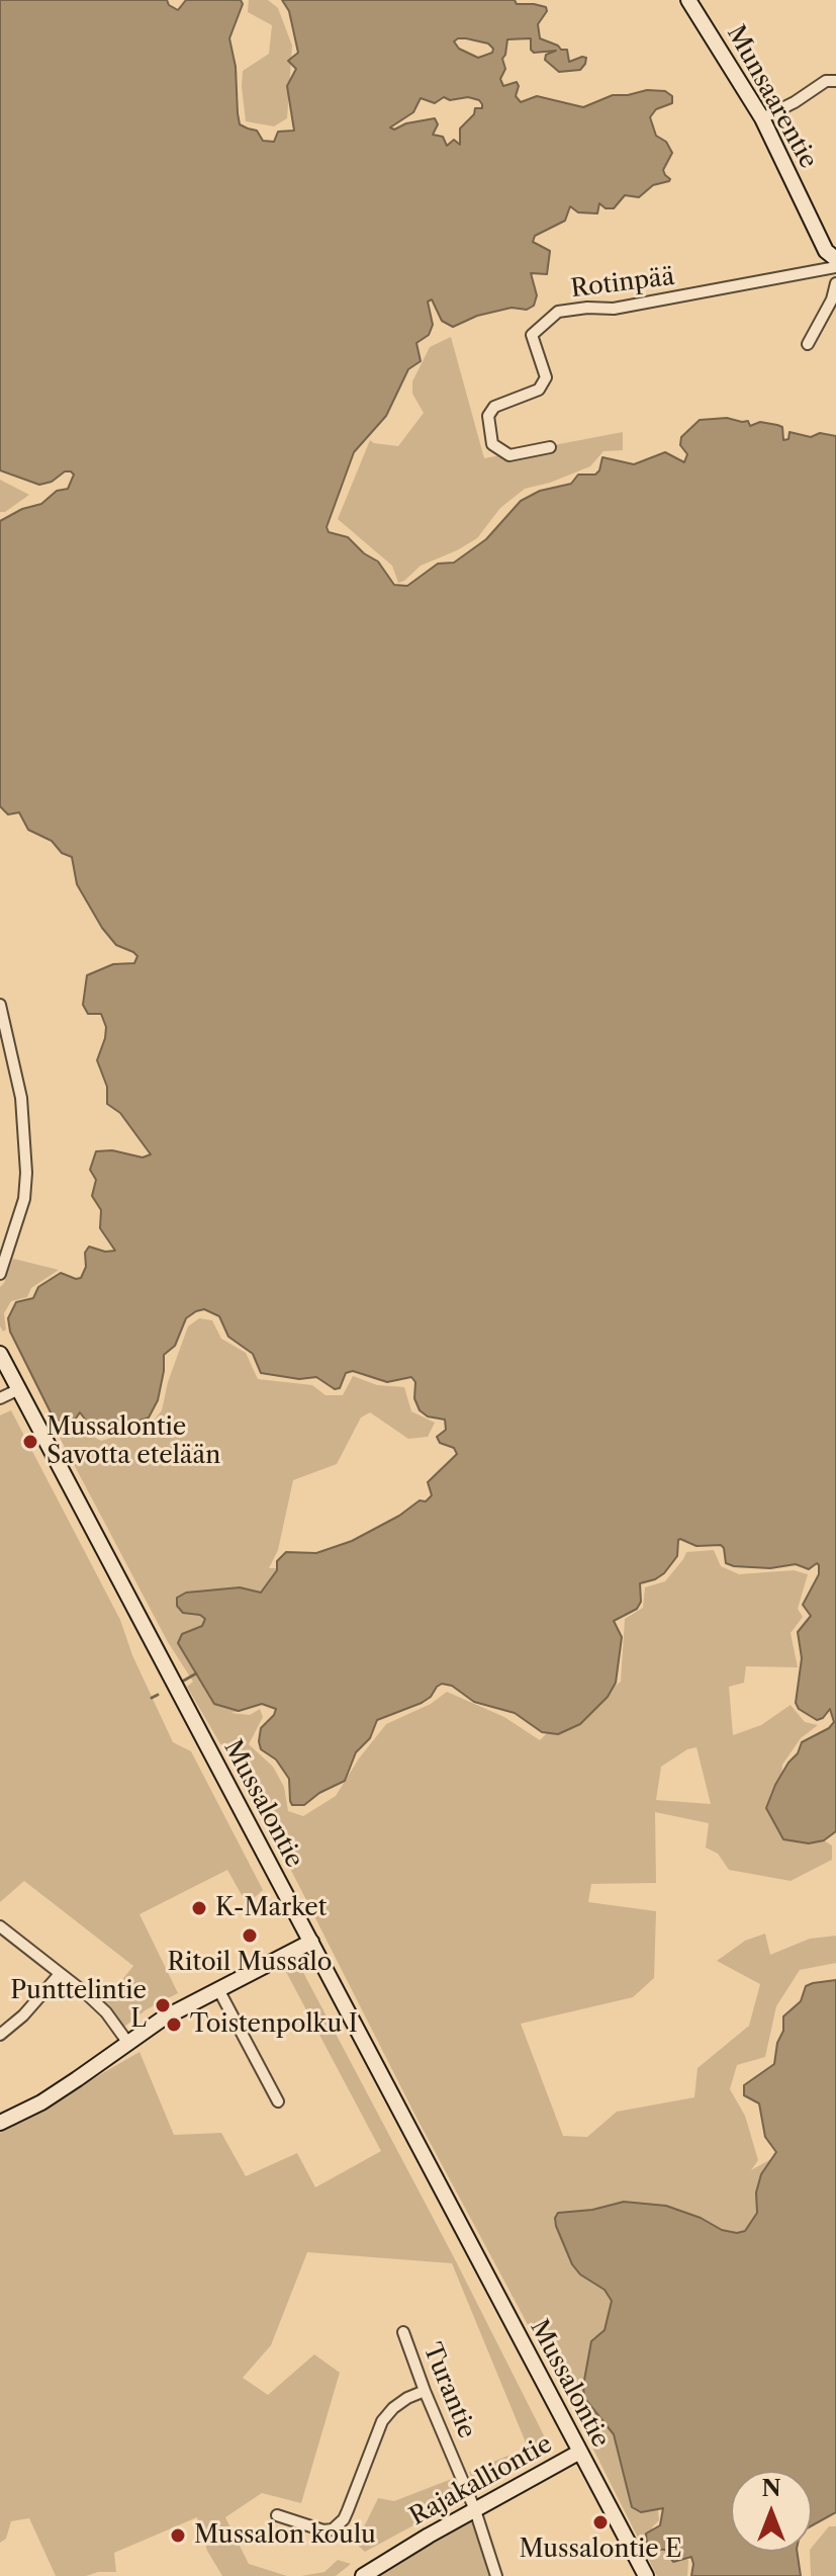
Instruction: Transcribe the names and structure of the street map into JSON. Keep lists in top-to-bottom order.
{
  "streets": {
    "main road": ["Munsaarentie", "Mussalontie", "Rajakalliontie"],
    "street": ["Rotinpää", "Turantie"]
  },
  "crossings": [
    ["Mussalontie", "Rajakalliontie"],
    ["Turantie", "Rajakalliontie"]
  ],
  "places": [
    "Mussalontie Savotta etelään",
    "K-Market",
    "Ritoil Mussalo",
    "Punttelintie L",
    "Toistenpolku I",
    "Mussalontie E",
    "Mussalon koulu"
  ],
  "north": "top"
}
